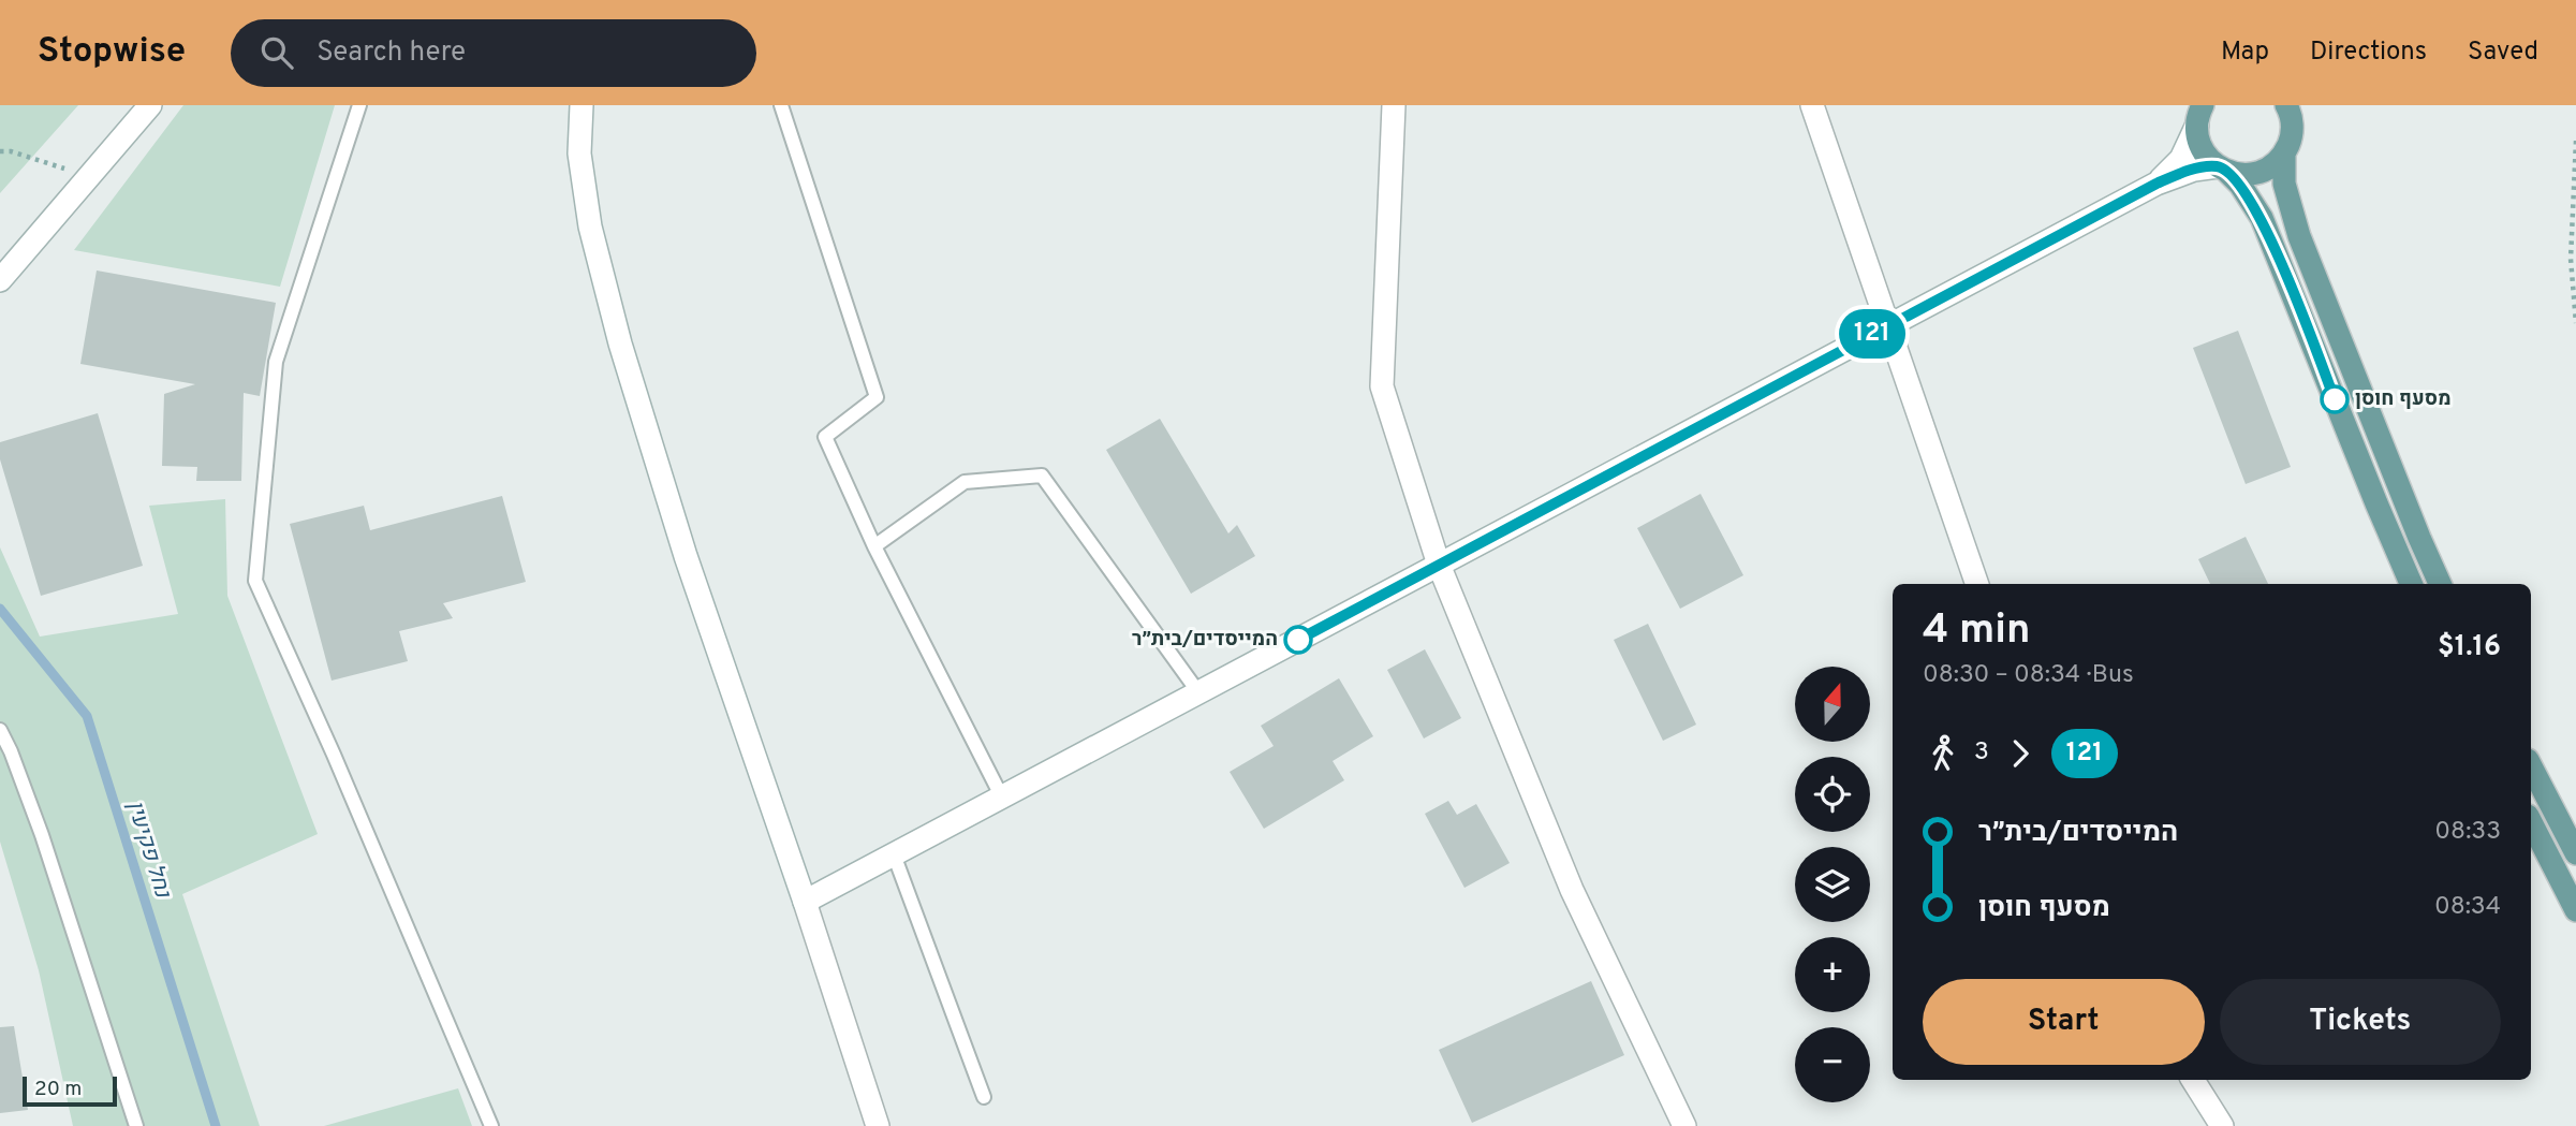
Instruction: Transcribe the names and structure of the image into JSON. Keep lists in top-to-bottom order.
{
  "water": ["נחל פקיעין"],
  "places": ["מסעף חוסן", "המייסדים/בית״ר"],
  "lines": ["bus line 121"],
  "scale_bar": "20 m",
  "north": "top",
  "page": {
    "header": "Stopwise",
    "search": "Search here",
    "nav": ["Map", "Directions", "Saved"],
    "on_map": "121",
    "heading": ["4 min", "08:30 – 08:34 · Bus", "$1.16"],
    "map_buttons": ["+", "−"],
    "legs": ["3", "121"],
    "list": [
      {
        "name": "המייסדים/בית״ר",
        "value": "08:33"
      },
      {
        "name": "מסעף חוסן",
        "value": "08:34"
      }
    ],
    "buttons": ["Start", "Tickets"],
    "scale": "20 m"
  }
}
